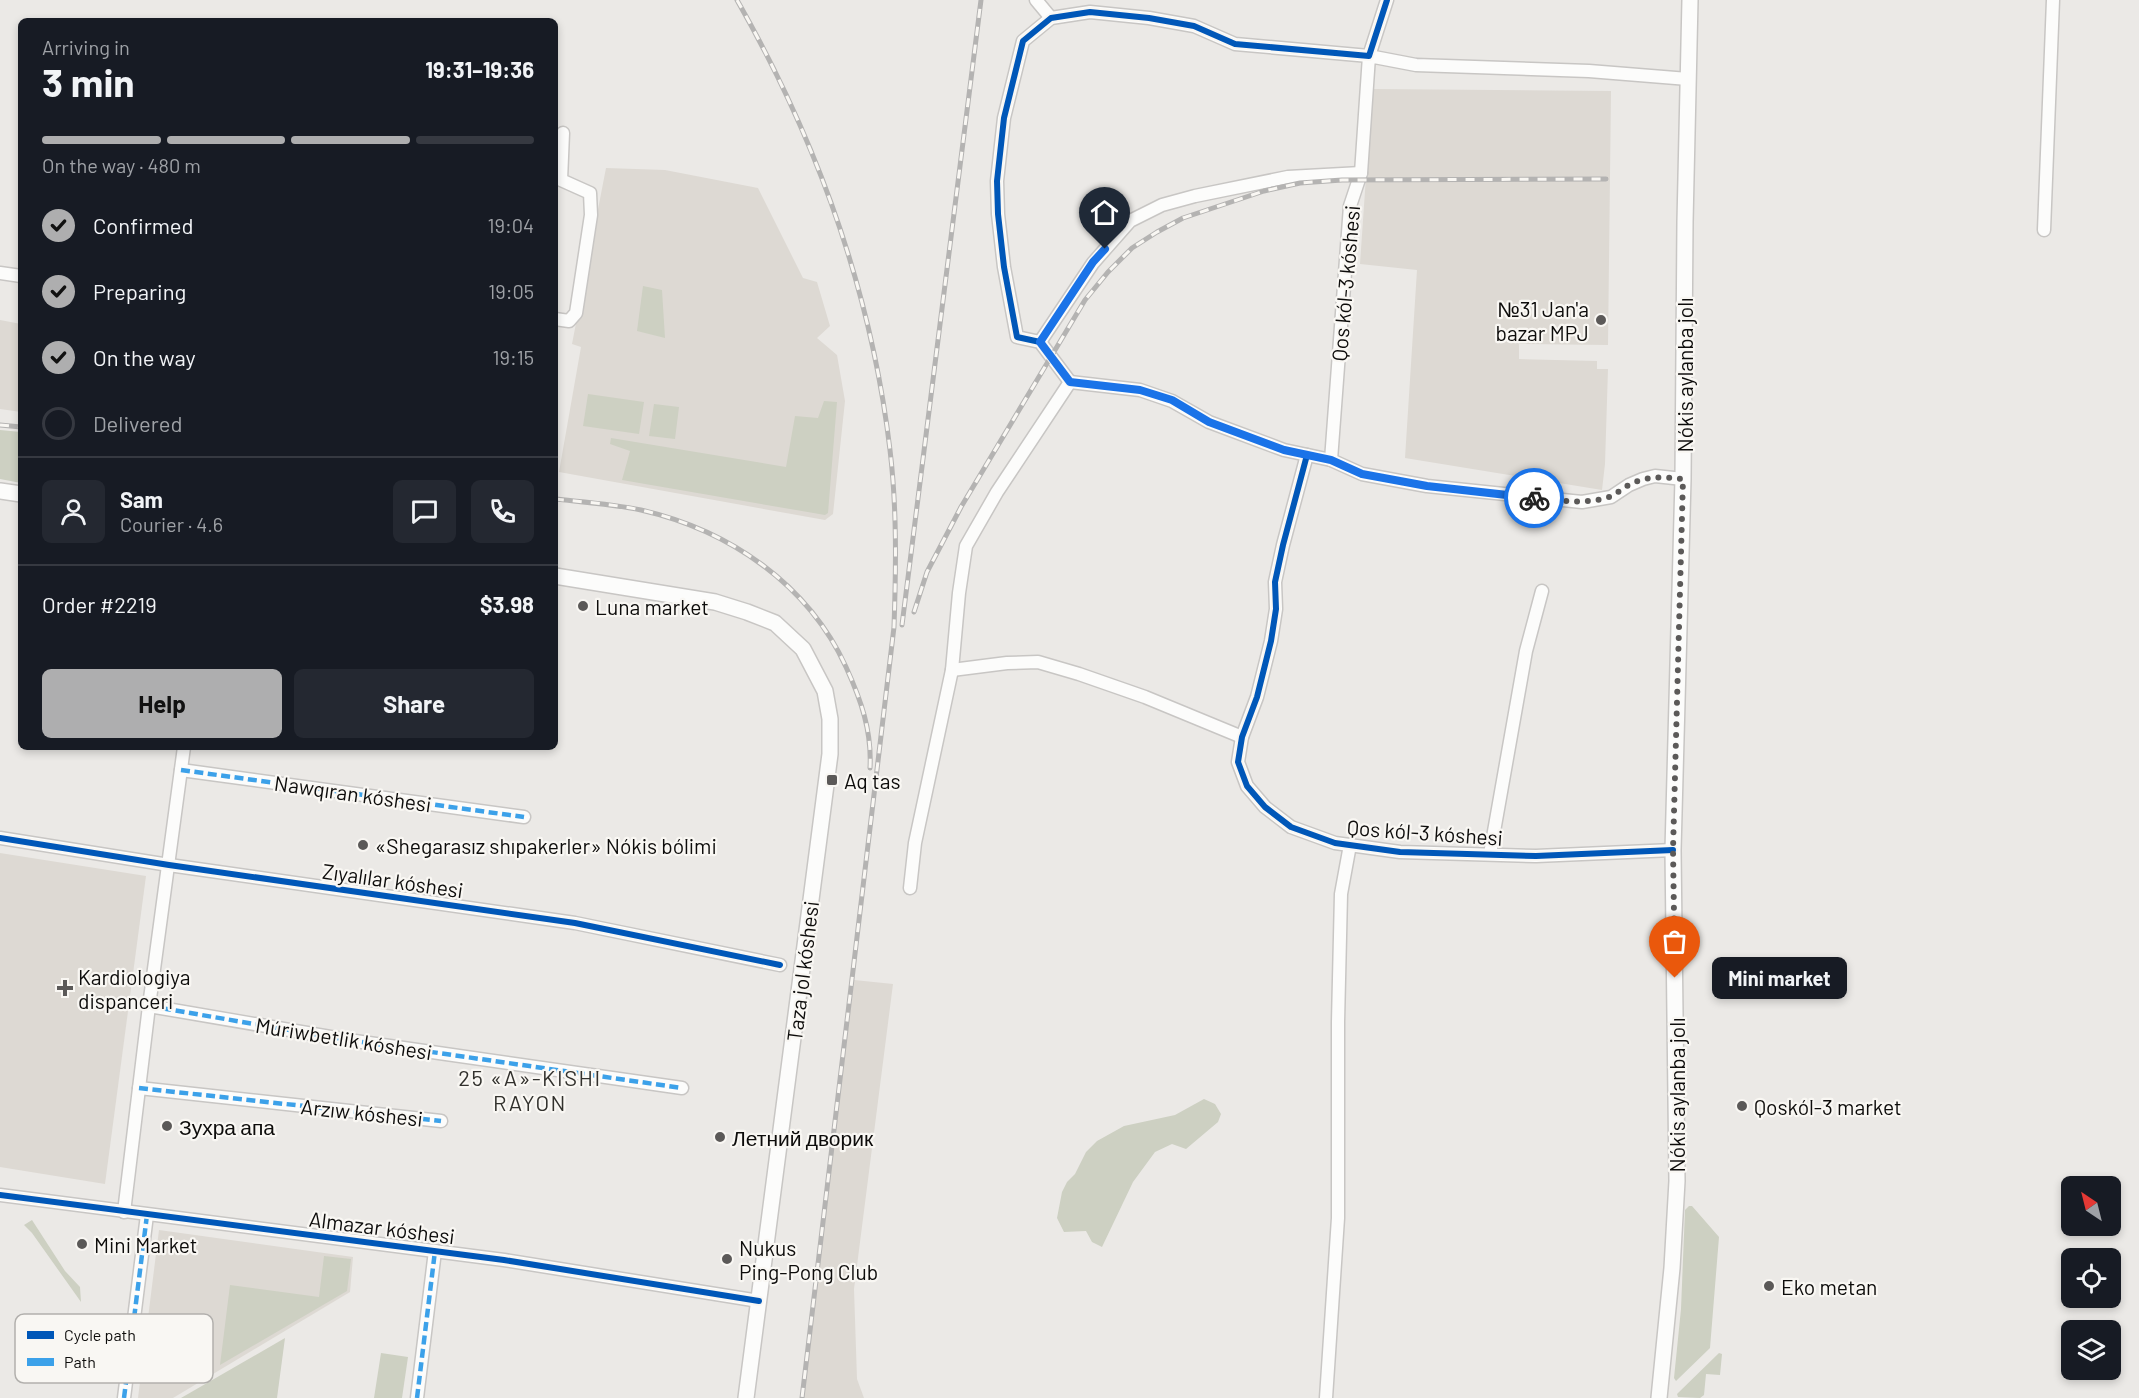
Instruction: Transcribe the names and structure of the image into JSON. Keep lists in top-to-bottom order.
{
  "streets": {
    "main road": ["Nókis aylanba jolı", "Taza jol kóshesi"],
    "street": [
      "Qos kól-3 kóshesi",
      "Nawqıran kóshesi",
      "Zıyalılar kóshesi",
      "Múriwbetlik kóshesi",
      "Arzıw kóshesi",
      "Almazar kóshesi"
    ]
  },
  "crossings": [
    ["Qos kól-3 kóshesi", "Nókis aylanba jolı"],
    ["Taza jol kóshesi", "Almazar kóshesi"]
  ],
  "districts": ["25 «A»-KISHI RAYON"],
  "places": {
    "other": [
      "№31 Jan'a bazar MPJ",
      "Luna market",
      "«Shegarasız shıpakerler» Nókis bólimi",
      "Mini market",
      "Qoskól-3 market",
      "Зухра апа",
      "Летний дворик",
      "Mini Market",
      "Nukus Ping-Pong Club",
      "Eko metan"
    ],
    "transit": ["Aq tas"],
    "health": ["Kardiologiya dispanceri"]
  },
  "legend": ["Cycle path", "Path"],
  "north": "top left",
  "page": {
    "heading": ["3 min", "Arriving in", "19:31–19:36"],
    "panel": [
      "Sam",
      "Courier · 4.6",
      "Order #2219",
      "$3.98"
    ],
    "bar": "On the way · 480 m",
    "list": [
      ["Confirmed", "19:04"],
      ["Preparing", "19:05"],
      ["On the way", "19:15"],
      "Delivered"
    ],
    "buttons": ["Help", "Share"],
    "bubble": "Mini market"
  }
}
